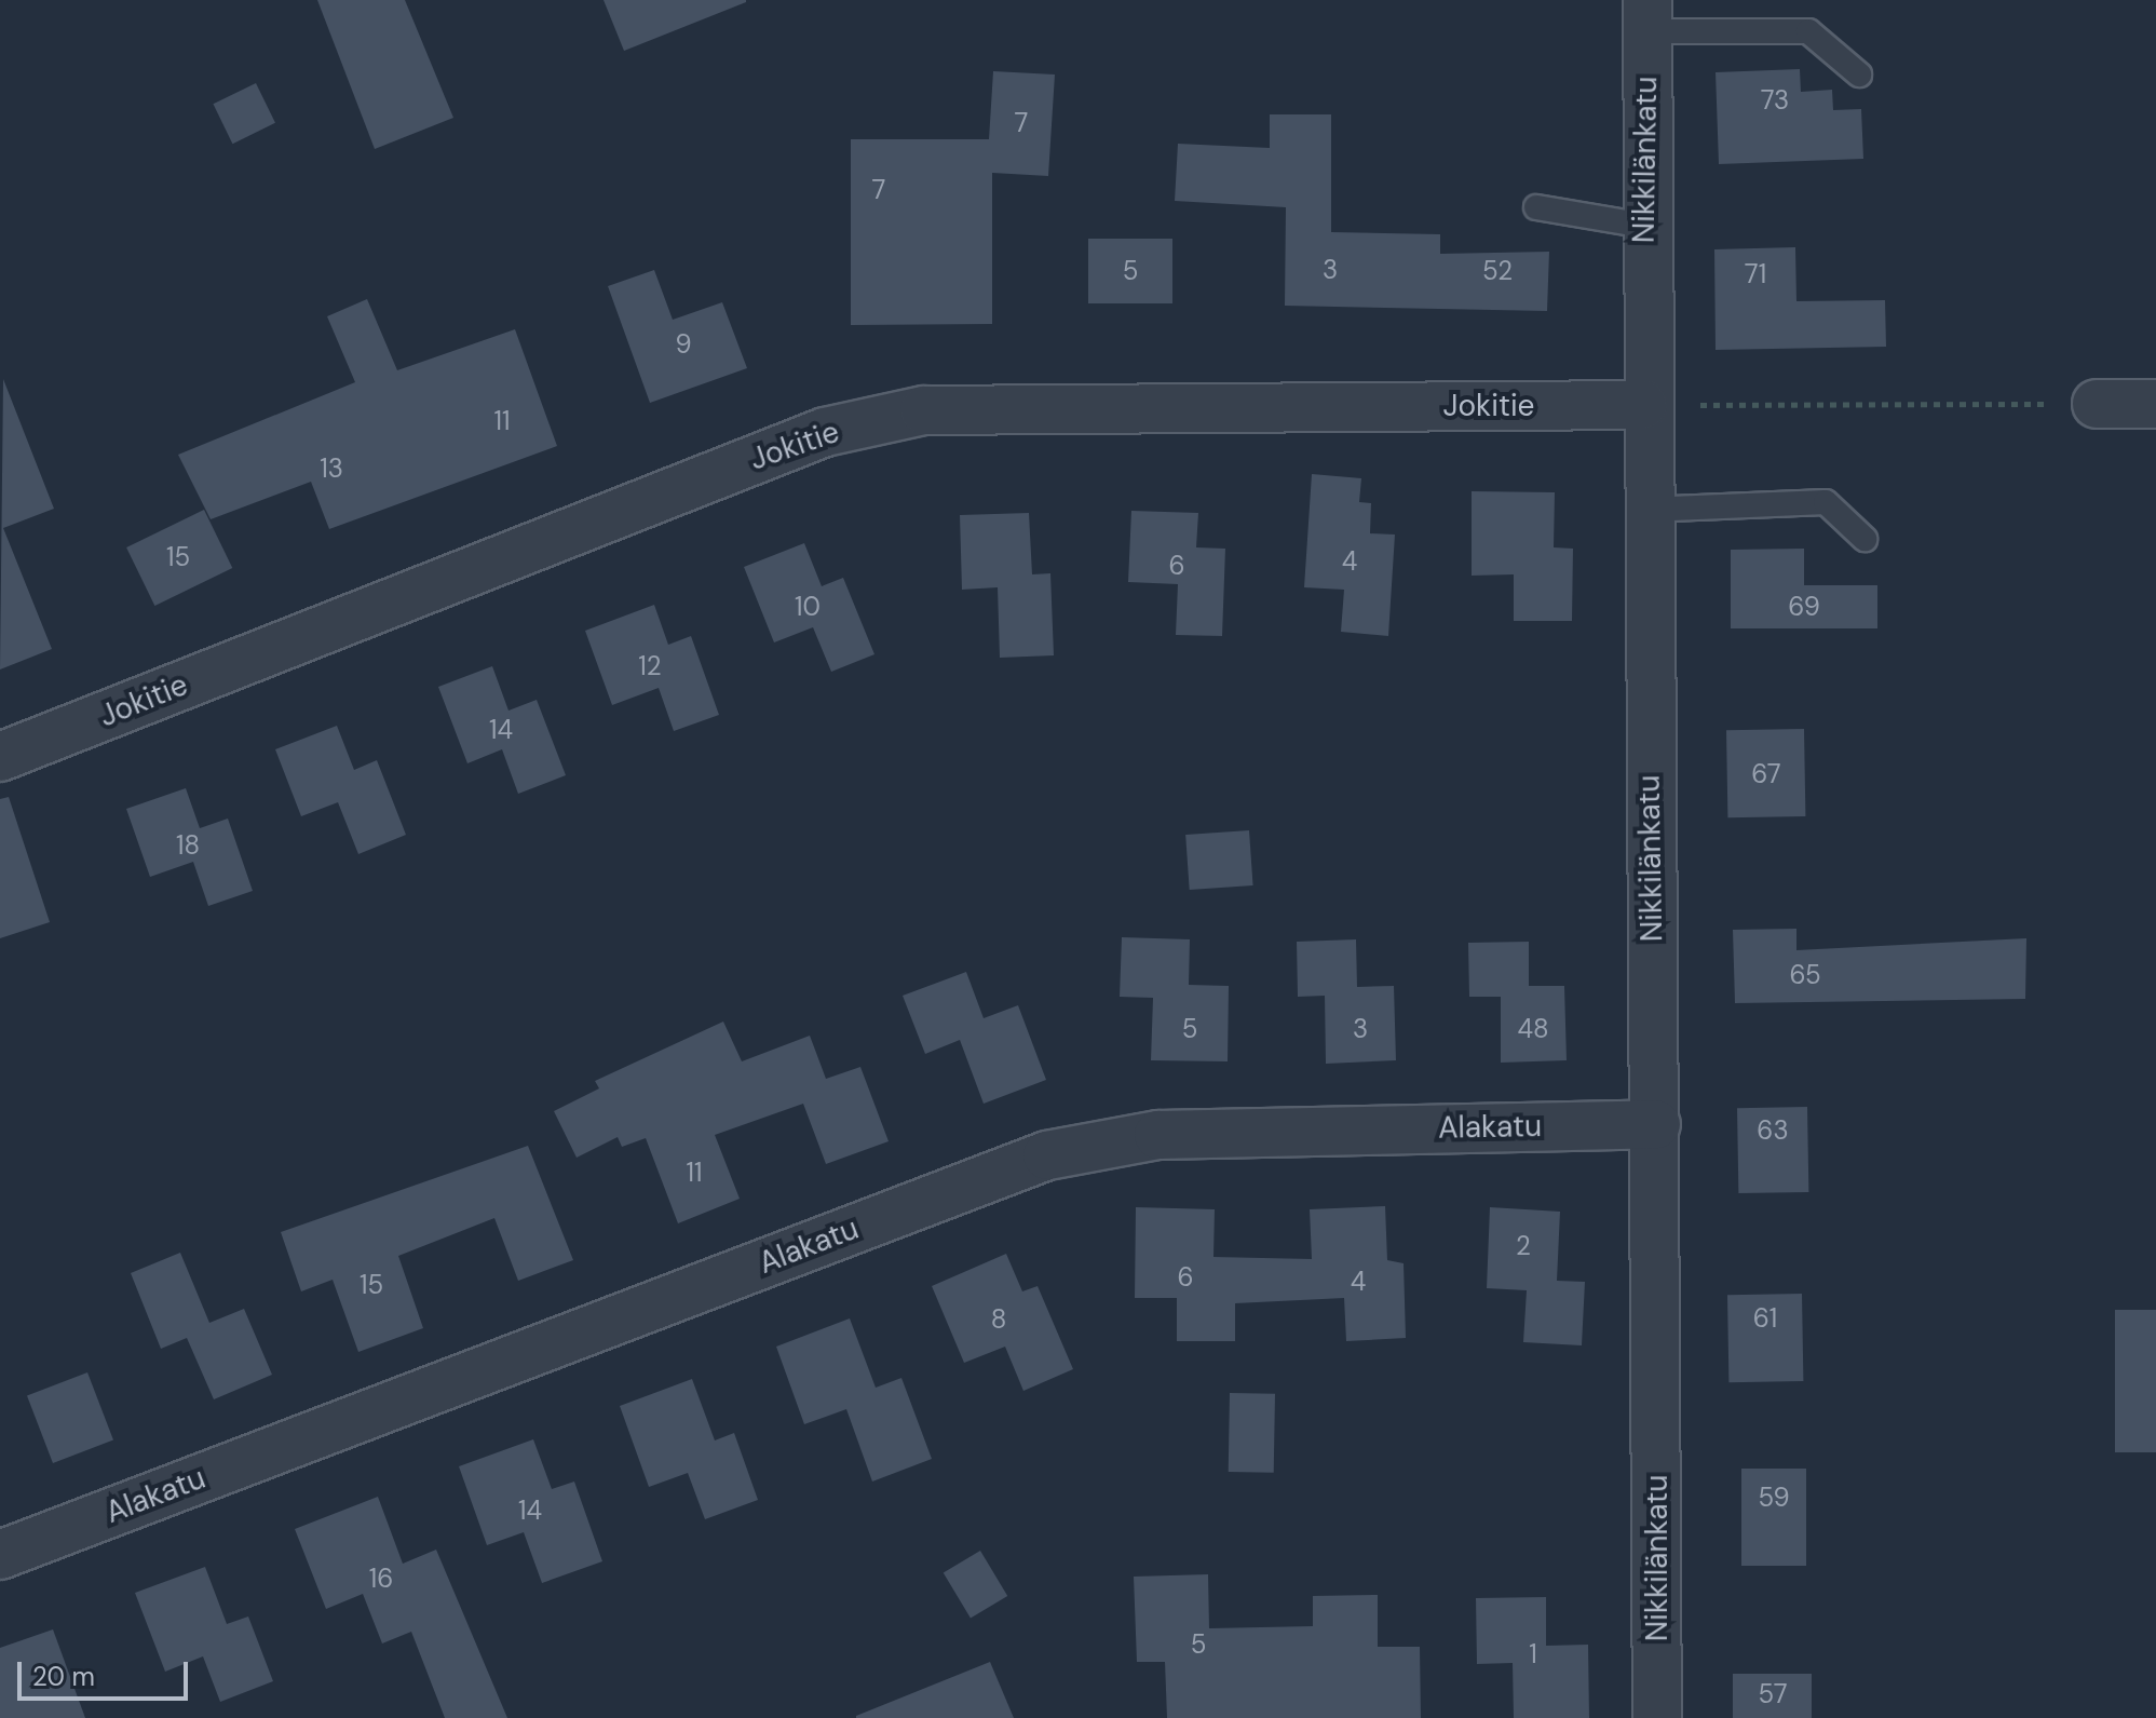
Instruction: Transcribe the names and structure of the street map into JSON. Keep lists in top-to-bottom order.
{
  "streets": {
    "street": ["Nikkilänkatu", "Jokitie", "Alakatu"]
  },
  "crossings": [
    ["Nikkilänkatu", "Jokitie"],
    ["Nikkilänkatu", "Alakatu"]
  ],
  "house_numbers": [
    "73",
    "7",
    "7",
    "3",
    "5",
    "52",
    "71",
    "9",
    "11",
    "13",
    "15",
    "4",
    "6",
    "10",
    "69",
    "12",
    "14",
    "67",
    "18",
    "65",
    "5",
    "3",
    "48",
    "63",
    "11",
    "2",
    "6",
    "4",
    "15",
    "61",
    "8",
    "59",
    "14",
    "16",
    "5",
    "1",
    "57"
  ],
  "scale_bar": "20 m"
}
